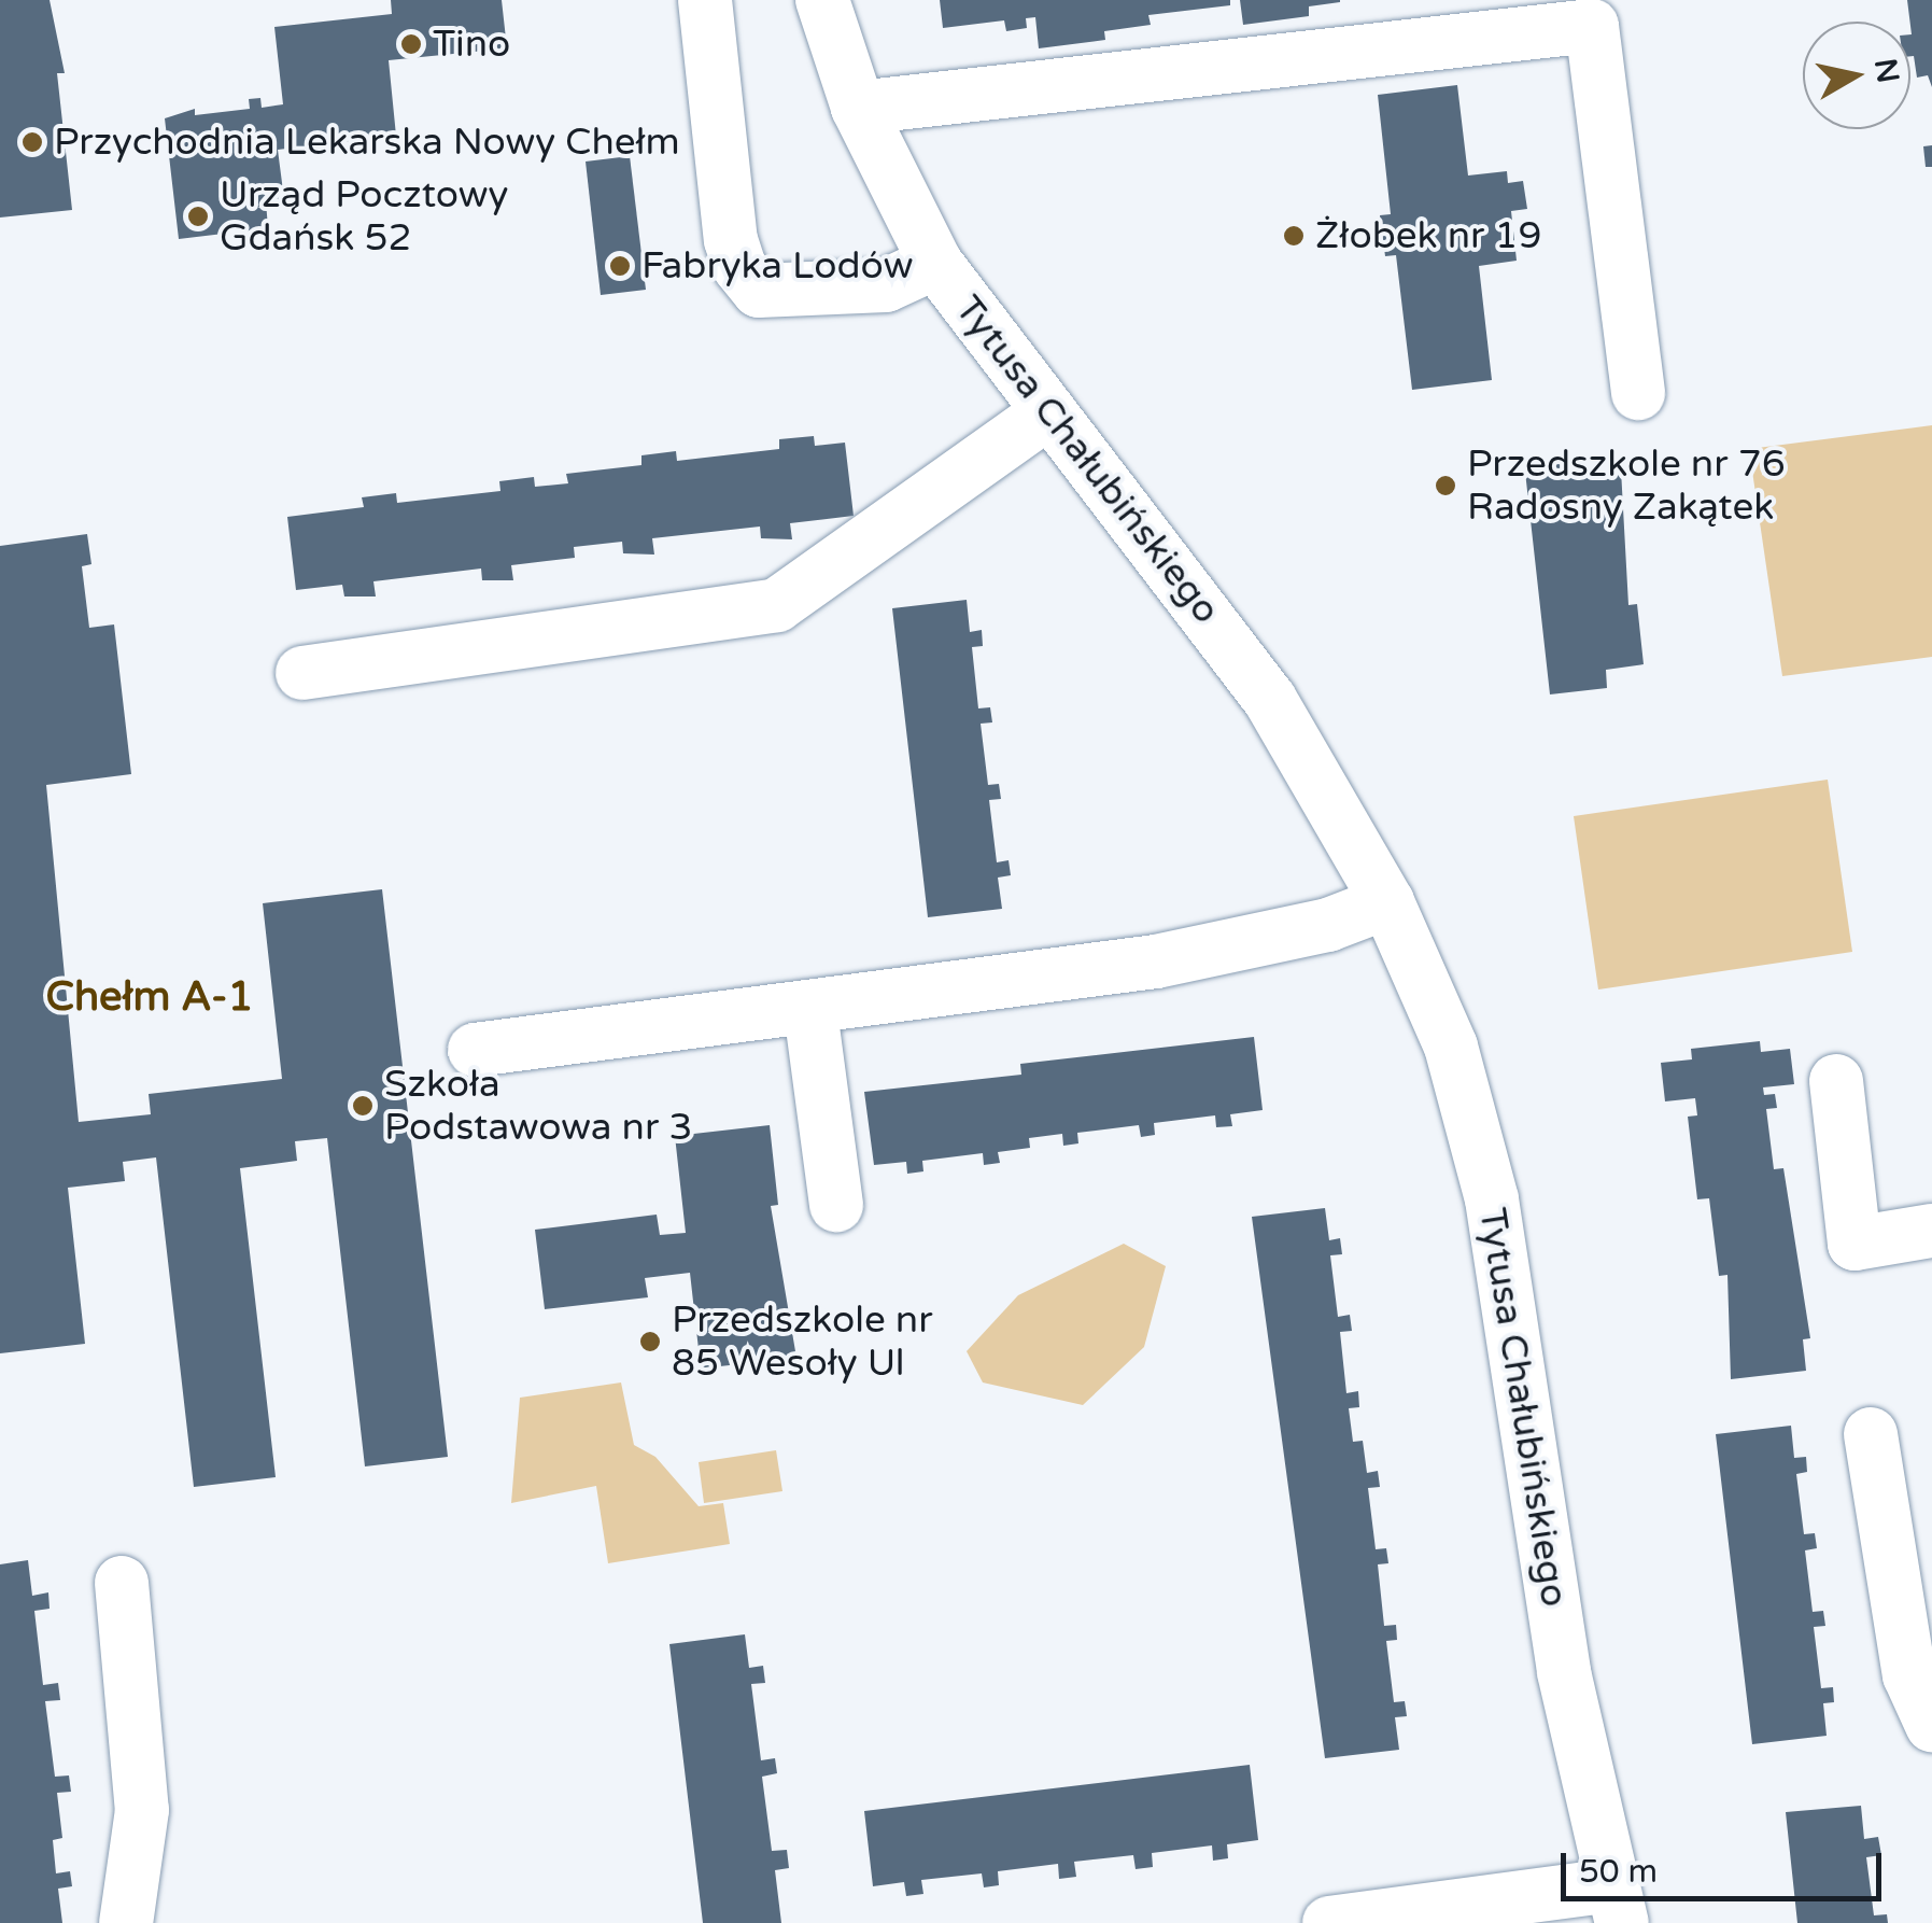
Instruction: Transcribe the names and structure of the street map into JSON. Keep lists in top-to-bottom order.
{
  "streets": {
    "street": ["Tytusa Chałubińskiego"]
  },
  "districts": ["Chełm A-1"],
  "places": [
    "Tino",
    "Przychodnia Lekarska Nowy Chełm",
    "Urząd Pocztowy Gdańsk 52",
    "Żłobek nr 19",
    "Fabryka Lodów",
    "Przedszkole nr 76 Radosny Zakątek",
    "Szkoła Podstawowa nr 3",
    "Przedszkole nr 85 Wesoły Ul"
  ],
  "scale_bar": "50 m",
  "north": "right"
}
